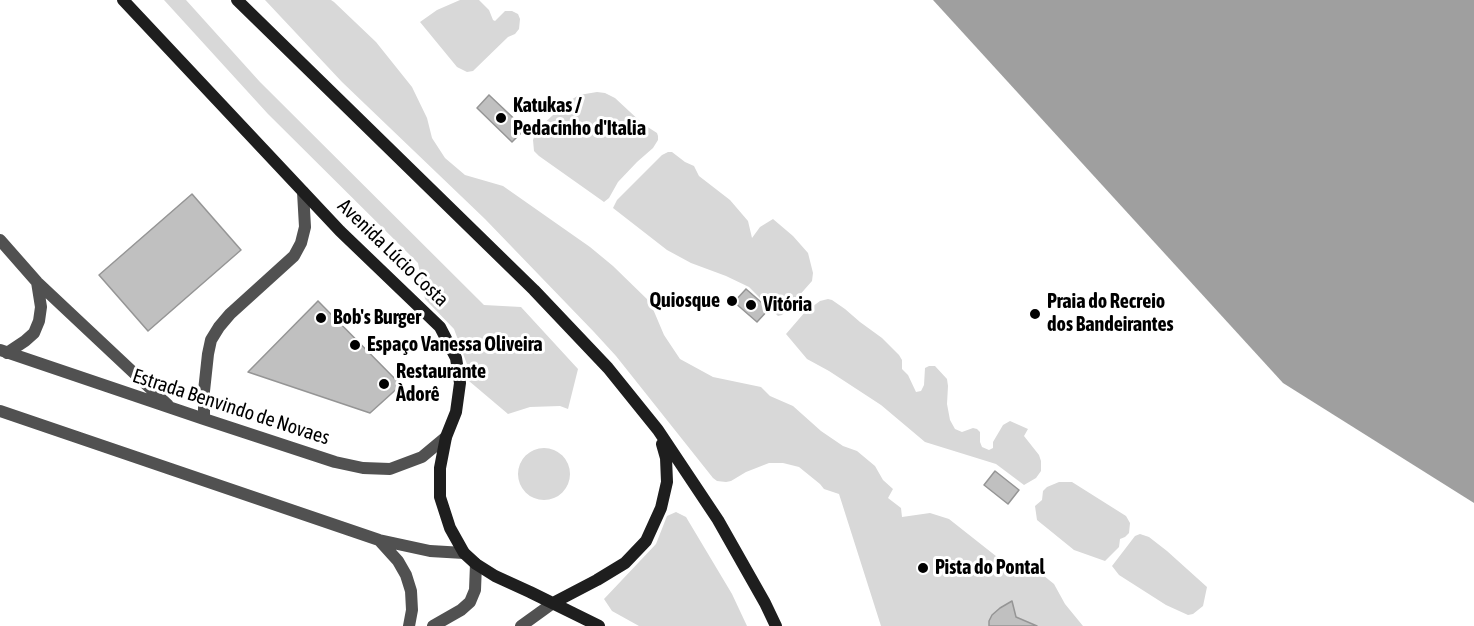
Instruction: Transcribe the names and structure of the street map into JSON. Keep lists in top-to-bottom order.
{
  "streets": {
    "main road": ["Avenida Lúcio Costa"],
    "street": ["Estrada Benvindo de Novaes"]
  },
  "crossings": [
    ["Avenida Lúcio Costa", "Estrada Benvindo de Novaes"]
  ],
  "places": [
    "Katukas / Pedacinho d'Italia",
    "Quiosque",
    "Vitória",
    "Praia do Recreio dos Bandeirantes",
    "Bob's Burger",
    "Espaço Vanessa Oliveira",
    "Restaurante Àdorê",
    "Pista do Pontal"
  ]
}
